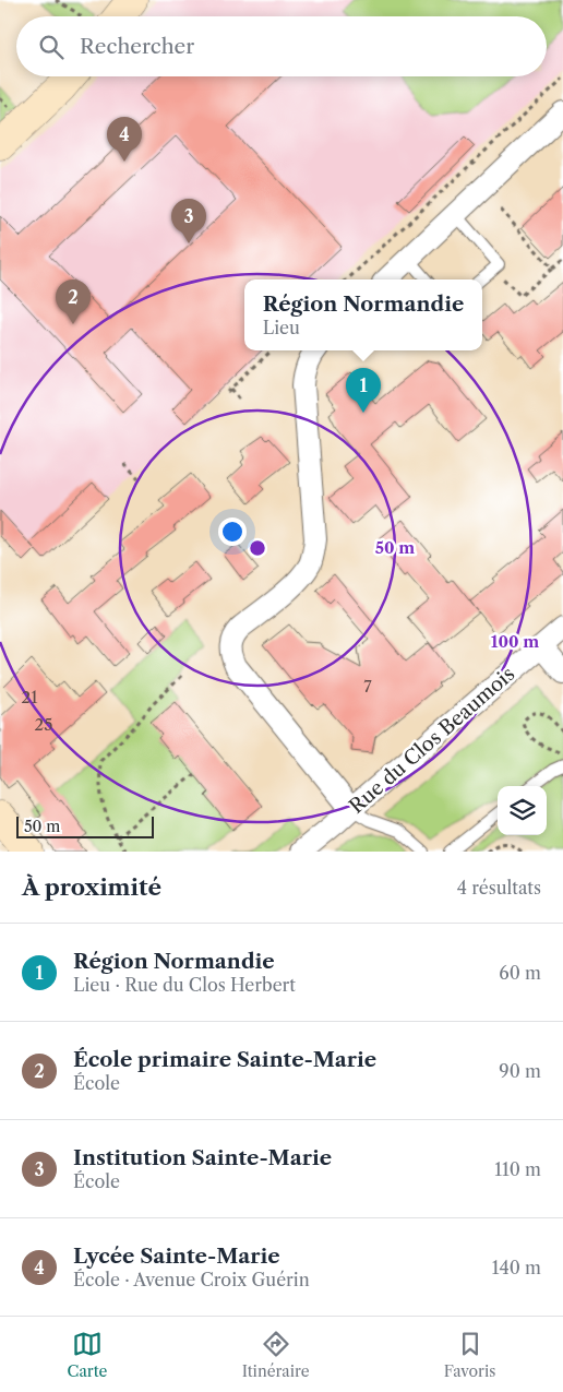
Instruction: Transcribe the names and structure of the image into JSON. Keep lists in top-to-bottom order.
{
  "streets": {
    "street": ["Rue du Clos Beaumois"]
  },
  "house_numbers": ["7", "21", "25"],
  "scale_bar": "50 m",
  "page": {
    "search": "Rechercher",
    "pins": [
      "4",
      "3",
      "2",
      "1"
    ],
    "popup": ["Région Normandie", "Lieu"],
    "scale": "50 m",
    "heading": ["À proximité", "4 résultats"],
    "list": [
      {
        "mark": "1",
        "name": "Région Normandie",
        "note": "Lieu · Rue du Clos Herbert",
        "value": "60 m"
      },
      {
        "mark": "2",
        "name": "École primaire Sainte-Marie",
        "note": "École",
        "value": "90 m"
      },
      {
        "mark": "3",
        "name": "Institution Sainte-Marie",
        "note": "École",
        "value": "110 m"
      },
      {
        "mark": "4",
        "name": "Lycée Sainte-Marie",
        "note": "École · Avenue Croix Guérin",
        "value": "140 m"
      }
    ],
    "nav": ["Carte", "Itinéraire", "Favoris"]
  },
  "rings": ["50 m", "100 m"]
}
